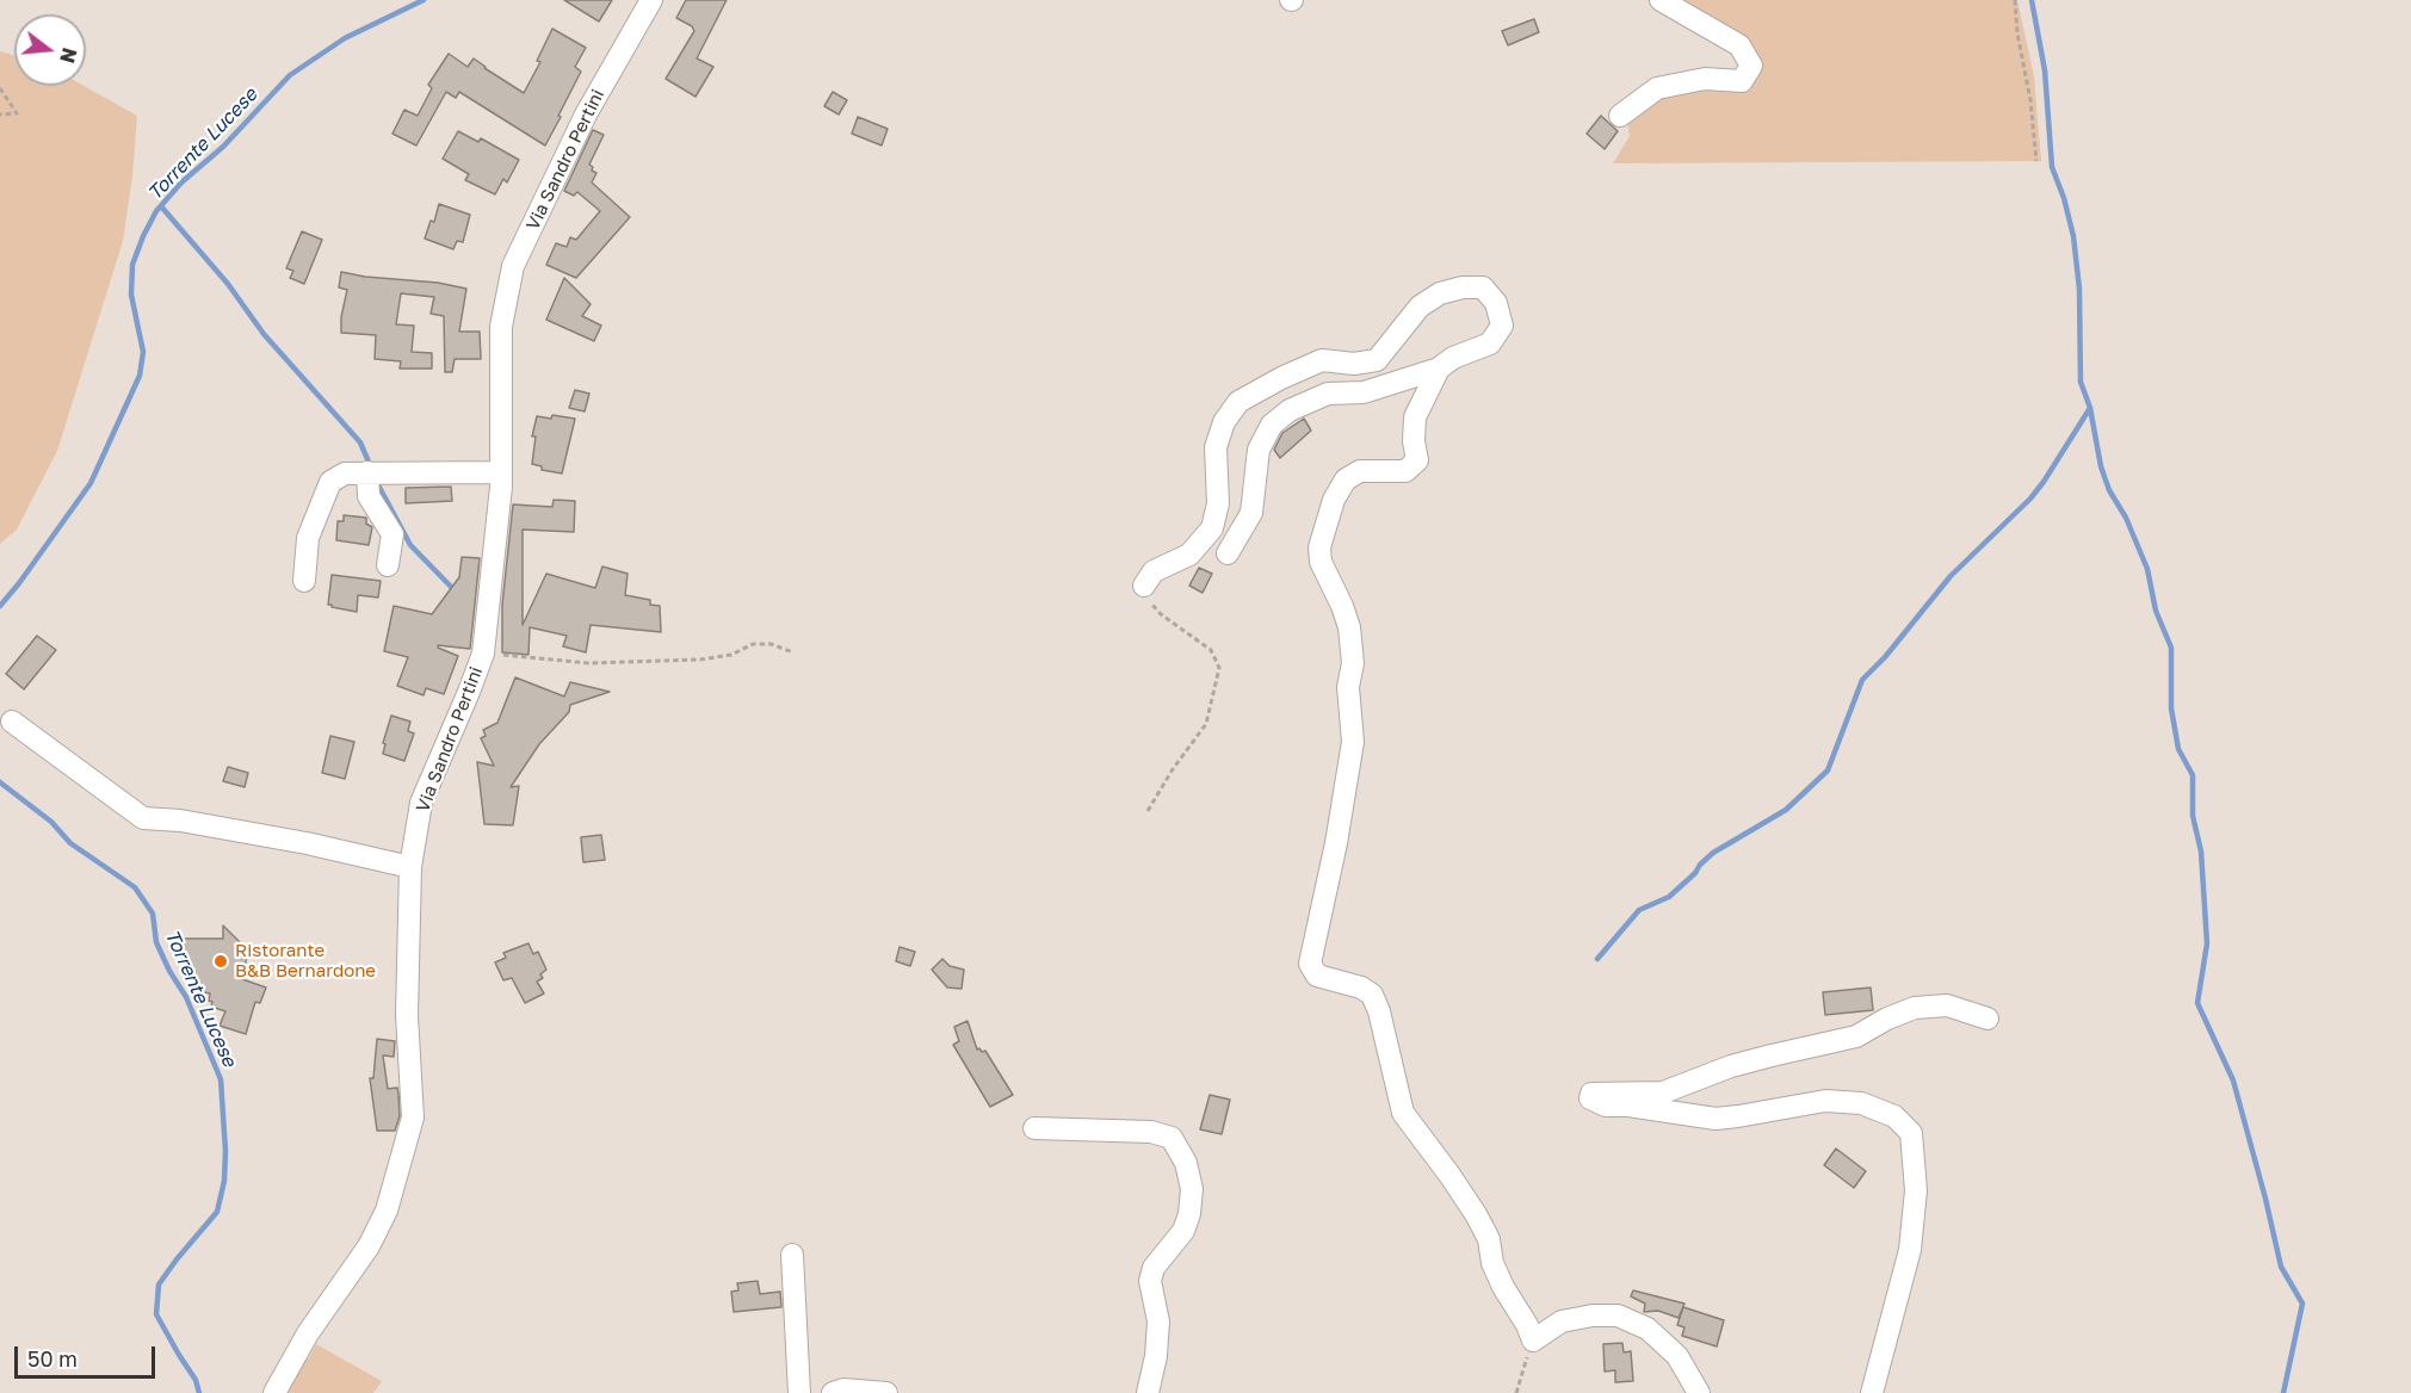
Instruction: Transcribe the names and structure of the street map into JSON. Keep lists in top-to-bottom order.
{
  "streets": {
    "street": ["Via Sandro Pertini"]
  },
  "water": ["Torrente Lucese"],
  "places": ["Ristorante B&B Bernardone"],
  "scale_bar": "50 m",
  "north": "right"
}
